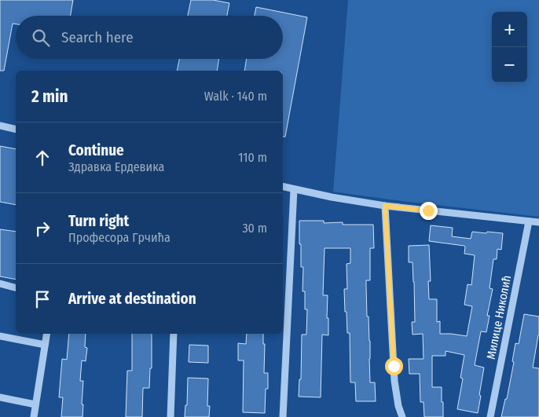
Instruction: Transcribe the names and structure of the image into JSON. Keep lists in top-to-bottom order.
{
  "streets": {
    "street": ["Милице Николић"]
  },
  "page": {
    "map_buttons": ["+", "−"],
    "search": "Search here",
    "heading": ["2 min", "Walk · 140 m"],
    "list": [
      ["Continue", "Здравка Ердевика", "110 m"],
      ["Turn right", "Професора Грчића", "30 m"],
      "Arrive at destination"
    ]
  }
}
